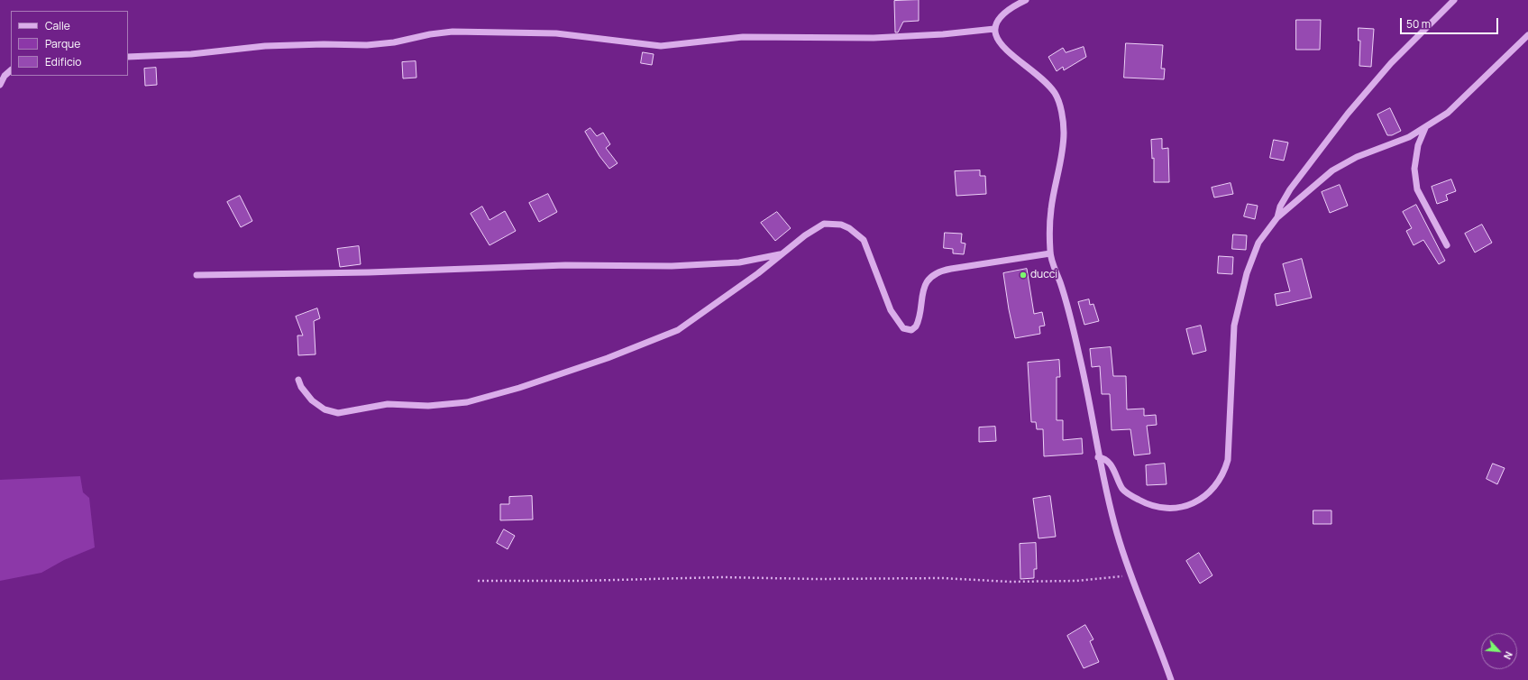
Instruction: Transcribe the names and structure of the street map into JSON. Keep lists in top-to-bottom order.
{
  "places": ["ducci"],
  "legend": ["Calle", "Parque", "Edificio"],
  "scale_bar": "50 m",
  "north": "bottom right"
}
